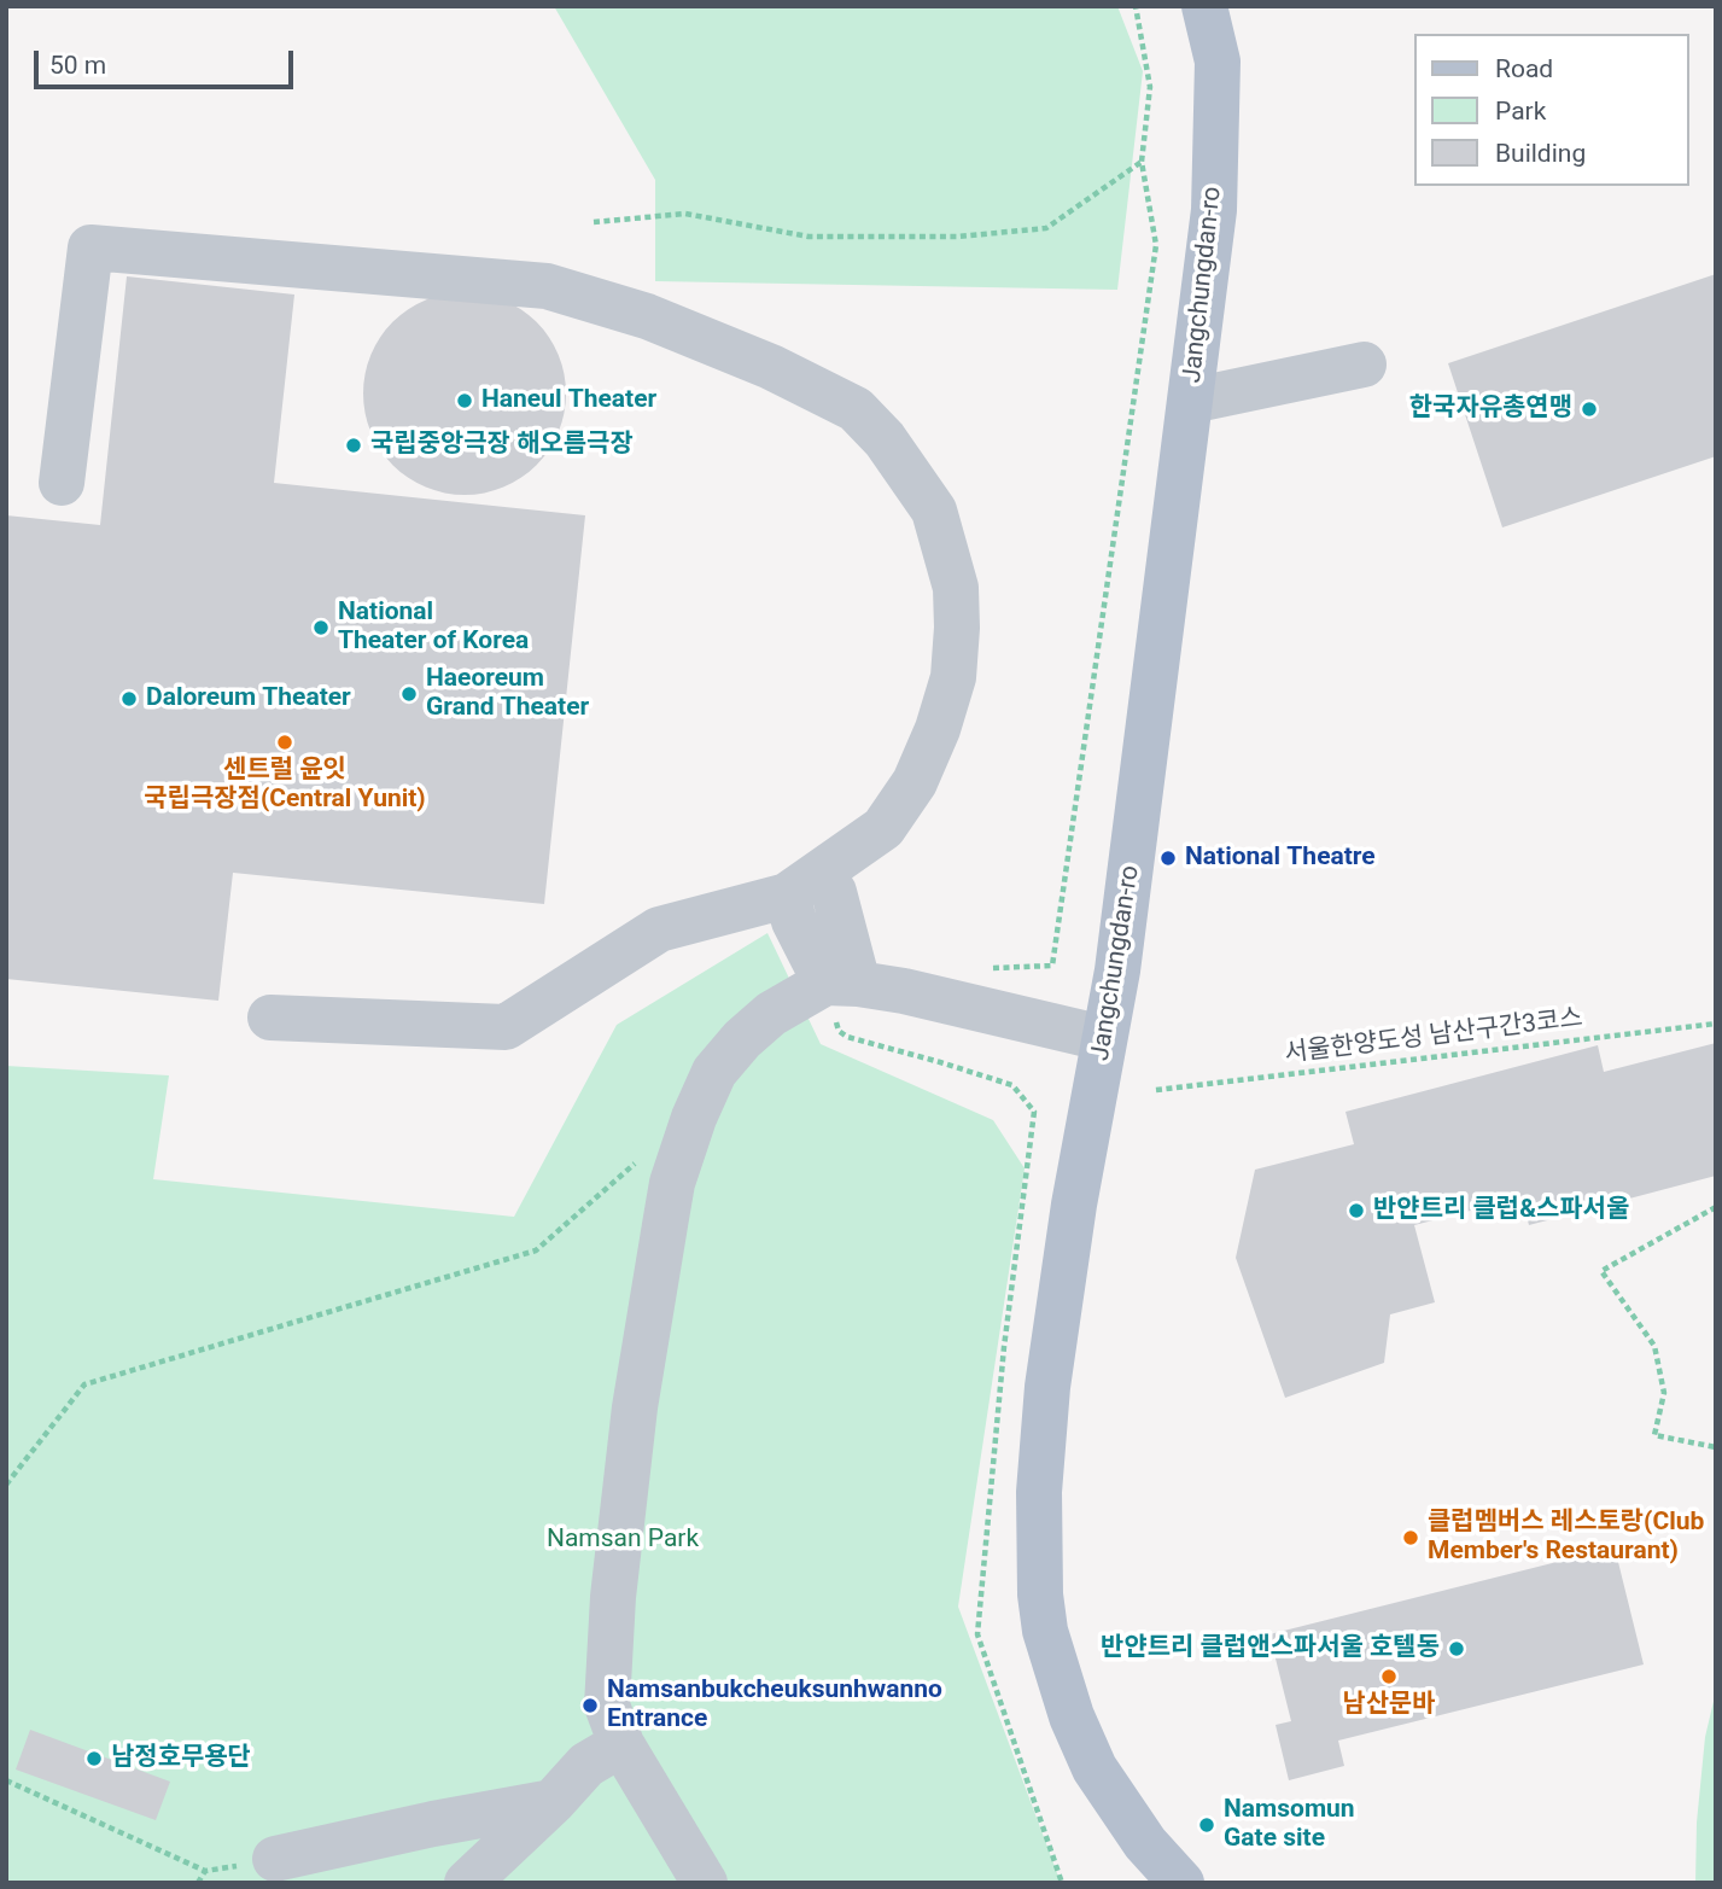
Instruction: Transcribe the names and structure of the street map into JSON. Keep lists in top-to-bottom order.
{
  "streets": {
    "main road": ["Jangchungdan-ro"],
    "path": ["서울한양도성 남산구간3코스"]
  },
  "parks": ["Namsan Park"],
  "places": [
    "Haneul Theater",
    "한국자유총연맹",
    "국립중앙극장 해오름극장",
    "National Theater of Korea",
    "Haeoreum Grand Theater",
    "Daloreum Theater",
    "센트럴 윤잇 국립극장점(Central Yunit)",
    "National Theatre",
    "반얀트리 클럽&스파서울",
    "클럽멤버스 레스토랑(Club Member's Restaurant)",
    "반얀트리 클럽앤스파서울 호텔동",
    "남산문바",
    "Namsanbukcheuksunhwanno Entrance",
    "남정호무용단",
    "Namsomun Gate site"
  ],
  "legend": ["Road", "Park", "Building"],
  "scale_bar": "50 m"
}
